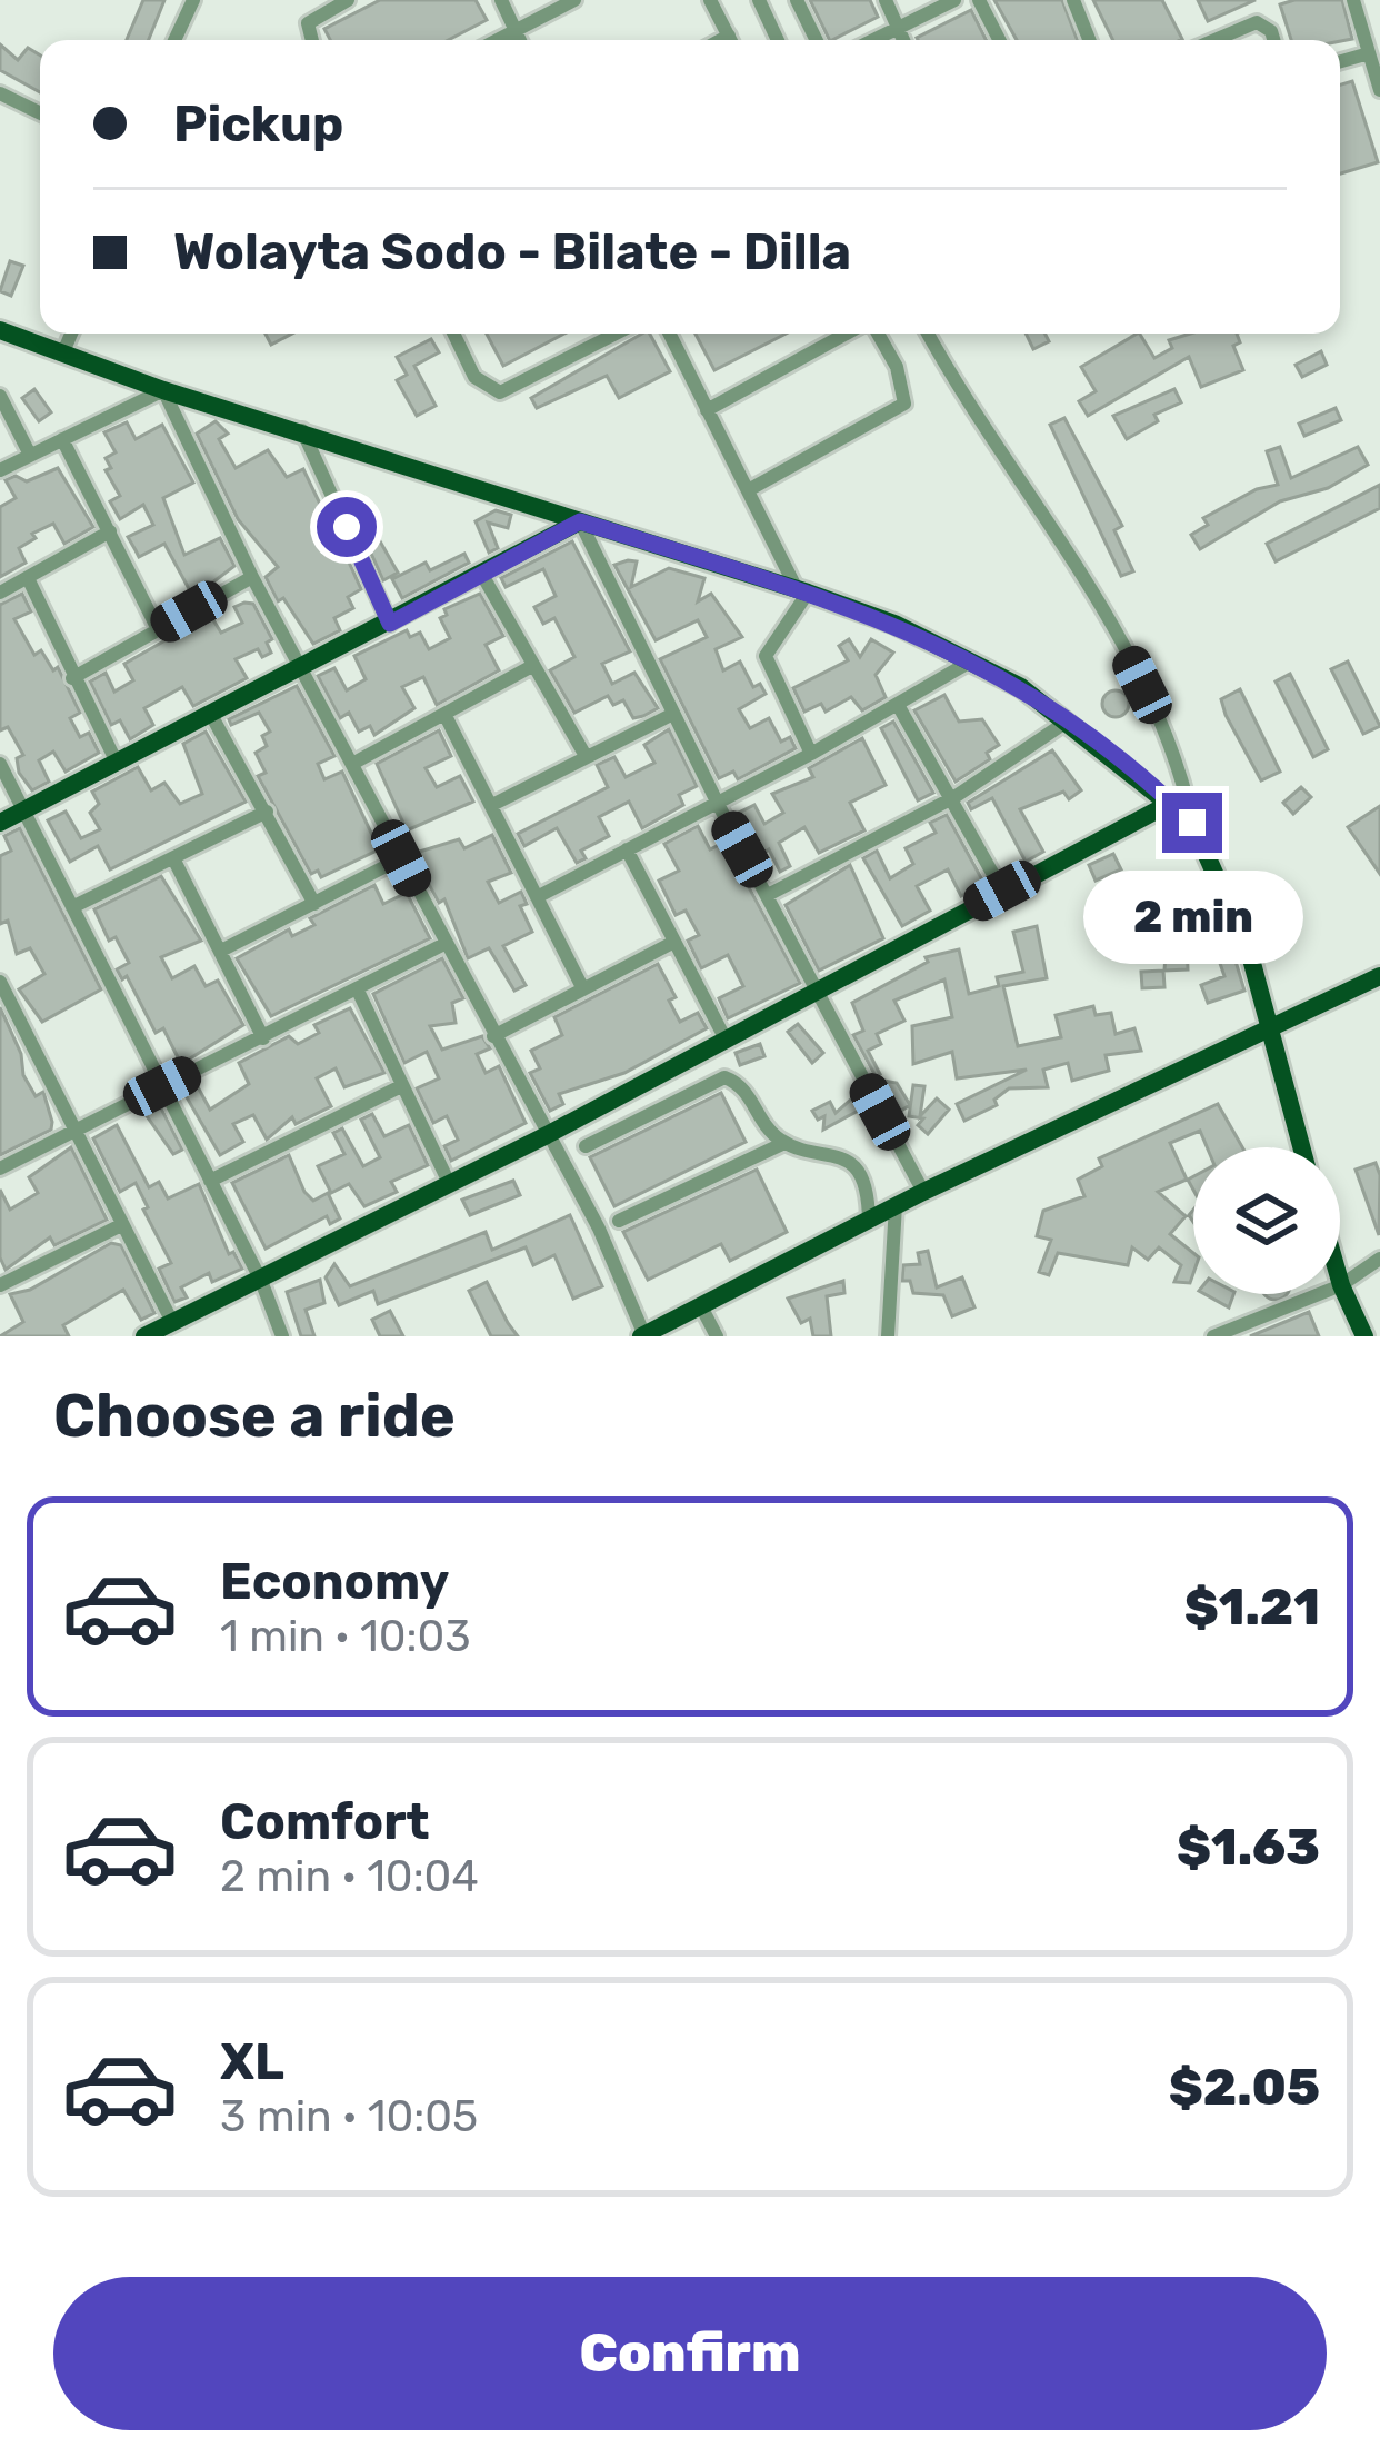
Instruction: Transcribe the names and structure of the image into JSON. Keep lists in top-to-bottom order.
{
  "page": {
    "banner": ["Pickup", "Wolayta Sodo - Bilate - Dilla"],
    "bubble": "2 min",
    "heading": "Choose a ride",
    "list": [
      {
        "name": "Economy",
        "note": "1 min · 10:03",
        "value": "$1.21"
      },
      {
        "name": "Comfort",
        "note": "2 min · 10:04",
        "value": "$1.63"
      },
      {
        "name": "XL",
        "note": "3 min · 10:05",
        "value": "$2.05"
      }
    ],
    "buttons": "Confirm"
  }
}
